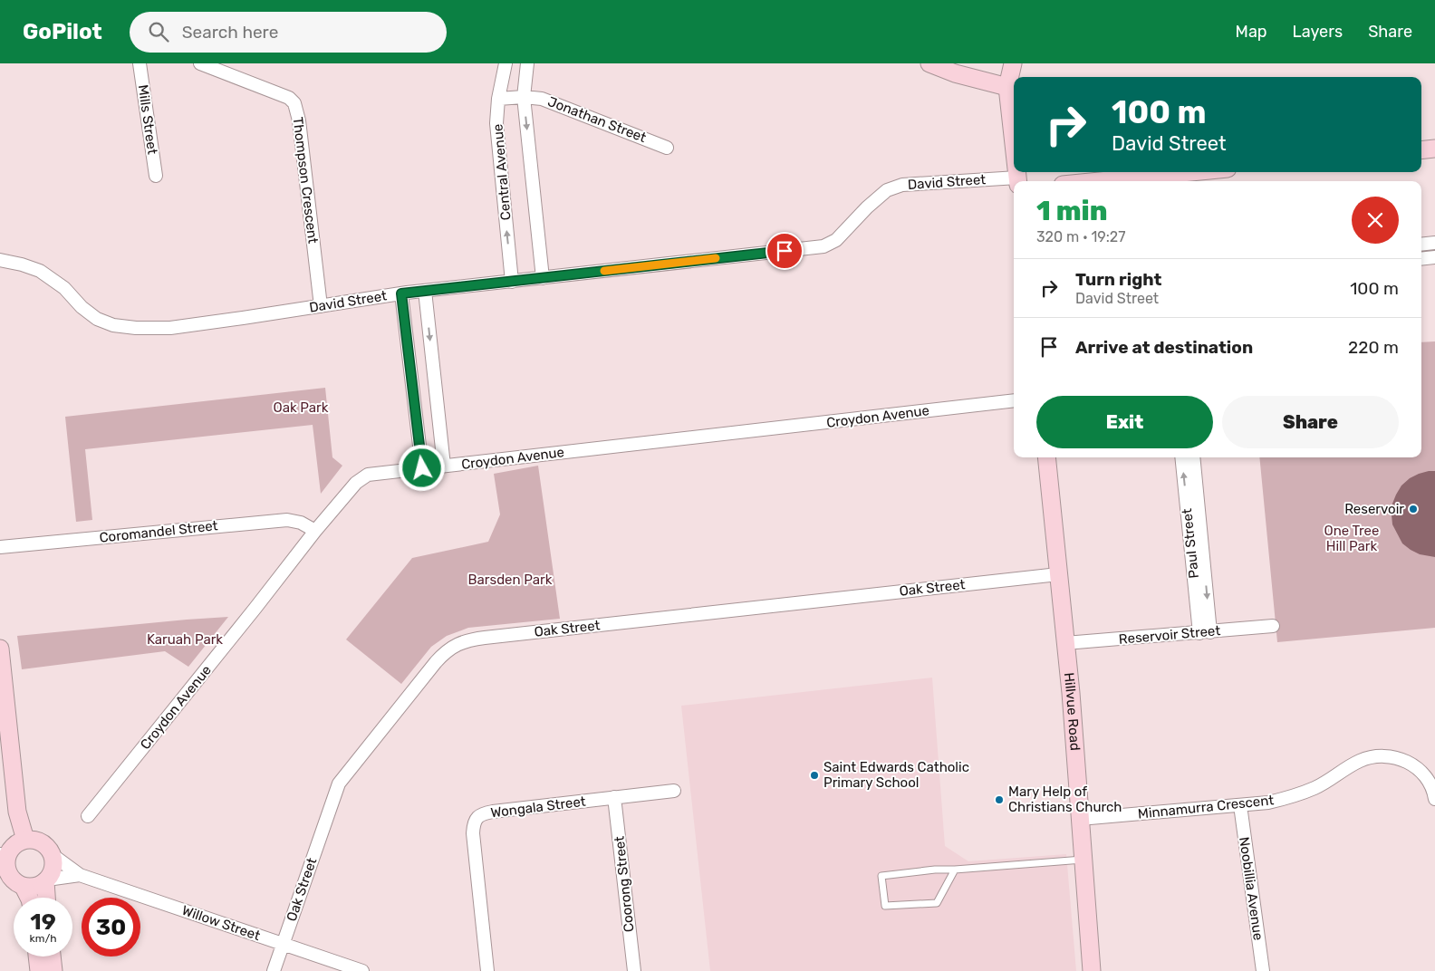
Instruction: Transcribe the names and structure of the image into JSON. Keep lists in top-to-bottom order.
{
  "streets": {
    "street": [
      "Mills Street",
      "Jonathan Street",
      "Central Avenue",
      "Thompson Crescent",
      "David Street",
      "Croydon Avenue",
      "Coromandel Street",
      "Paul Street",
      "Oak Street",
      "Reservoir Street",
      "Hillvue Road",
      "Wongala Street",
      "Minnamurra Crescent",
      "Coorong Street",
      "Noobillia Avenue",
      "Willow Street"
    ]
  },
  "crossings": [
    ["Jonathan Street", "Central Avenue"],
    ["Central Avenue", "David Street"],
    ["Thompson Crescent", "David Street"],
    ["Croydon Avenue", "Coromandel Street"],
    ["Paul Street", "Reservoir Street"],
    ["Oak Street", "Hillvue Road"],
    ["Oak Street", "Willow Street"],
    ["Reservoir Street", "Hillvue Road"],
    ["Hillvue Road", "Minnamurra Crescent"],
    ["Wongala Street", "Coorong Street"],
    ["Minnamurra Crescent", "Noobillia Avenue"]
  ],
  "parks": [
    "Oak Park",
    "One Tree Hill Park",
    "Barsden Park",
    "Karuah Park"
  ],
  "places": ["Reservoir", "Saint Edwards Catholic Primary School", "Mary Help of Christians Church"],
  "page": {
    "header": "GoPilot",
    "search": "Search here",
    "nav": ["Map", "Layers", "Share"],
    "turn": ["100 m", "David Street"],
    "heading": ["1 min", "320 m · 19:27"],
    "list": [
      {
        "name": "Turn right",
        "note": "David Street",
        "value": "100 m"
      },
      {
        "name": "Arrive at destination",
        "value": "220 m"
      }
    ],
    "buttons": ["Exit", "Share"],
    "speed": "19 km/h",
    "limit": "30"
  }
}
